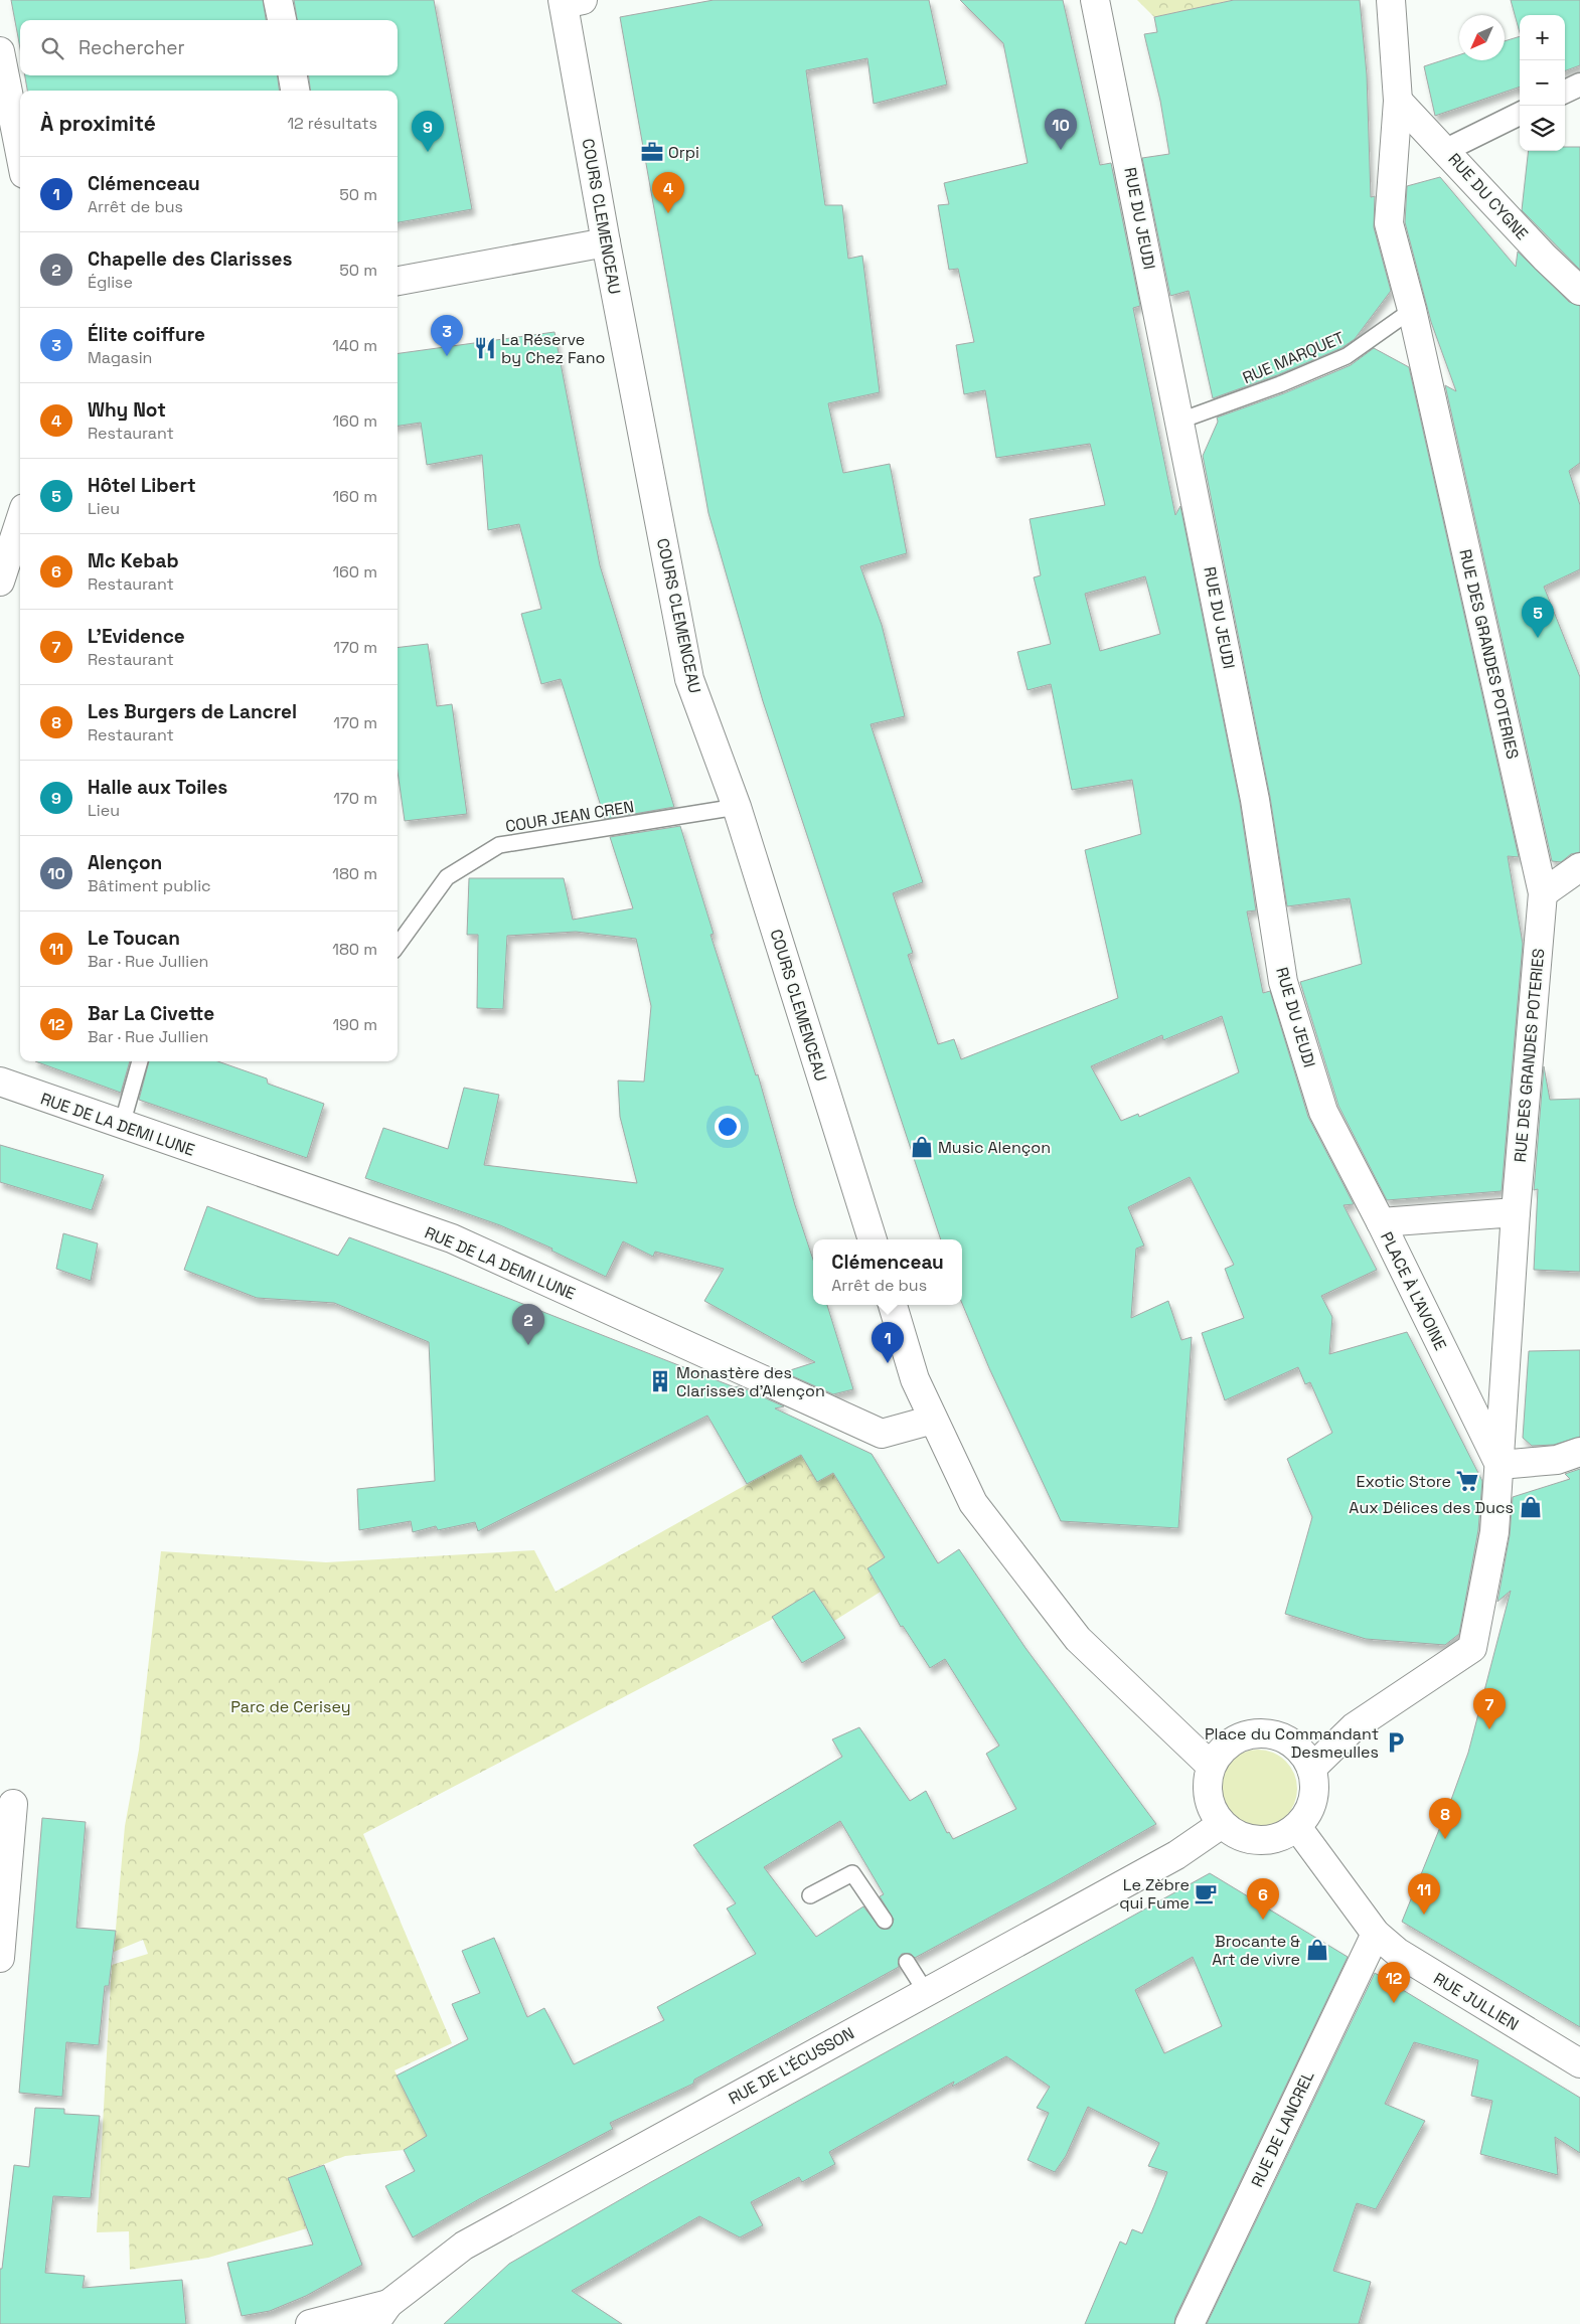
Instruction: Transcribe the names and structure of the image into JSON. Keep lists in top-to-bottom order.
{
  "streets": {
    "street": [
      "RUE DU CYGNE",
      "COURS CLEMENCEAU",
      "RUE DU JEUDI",
      "RUE DES GRANDES POTERIES",
      "RUE DE LA DEMI LUNE",
      "PLACE À L'AVOINE",
      "RUE JULLIEN",
      "RUE DE L'ÉCUSSON",
      "RUE DE LANCREL"
    ],
    "lane": ["RUE MARQUET", "COUR JEAN CREN"]
  },
  "crossings": [
    ["RUE DU CYGNE", "RUE DES GRANDES POTERIES"],
    ["COURS CLEMENCEAU", "COUR JEAN CREN"],
    ["RUE DU JEUDI", "RUE MARQUET"],
    ["RUE DU JEUDI", "PLACE À L'AVOINE"],
    ["RUE MARQUET", "RUE DES GRANDES POTERIES"],
    ["RUE DES GRANDES POTERIES", "PLACE À L'AVOINE"],
    ["RUE JULLIEN", "RUE DE L'ÉCUSSON"],
    ["RUE JULLIEN", "RUE DE LANCREL"]
  ],
  "parks": ["Parc de Cerisey"],
  "places": {
    "office": ["Orpi"],
    "restaurant": ["La Réserve by Chez Fano"],
    "shop": ["Music Alençon", "Aux Délices des Ducs", "Brocante & Art de vivre"],
    "building": ["Monastère des Clarisses d'Alençon"],
    "supermarket": ["Exotic Store"],
    "parking": ["Place du Commandant Desmeulles"],
    "cafe": ["Le Zèbre qui Fume"]
  },
  "north": "bottom left",
  "page": {
    "map_buttons": ["+", "−"],
    "search": "Rechercher",
    "heading": ["À proximité", "12 résultats"],
    "pins": [
      "10",
      "9",
      "4",
      "3",
      "5",
      "2",
      "1",
      "7",
      "8",
      "11",
      "6",
      "12"
    ],
    "list": [
      {
        "mark": "1",
        "name": "Clémenceau",
        "note": "Arrêt de bus",
        "value": "50 m"
      },
      {
        "mark": "2",
        "name": "Chapelle des Clarisses",
        "note": "Église",
        "value": "50 m"
      },
      {
        "mark": "3",
        "name": "Élite coiffure",
        "note": "Magasin",
        "value": "140 m"
      },
      {
        "mark": "4",
        "name": "Why Not",
        "note": "Restaurant",
        "value": "160 m"
      },
      {
        "mark": "5",
        "name": "Hôtel Libert",
        "note": "Lieu",
        "value": "160 m"
      },
      {
        "mark": "6",
        "name": "Mc Kebab",
        "note": "Restaurant",
        "value": "160 m"
      },
      {
        "mark": "7",
        "name": "L'Evidence",
        "note": "Restaurant",
        "value": "170 m"
      },
      {
        "mark": "8",
        "name": "Les Burgers de Lancrel",
        "note": "Restaurant",
        "value": "170 m"
      },
      {
        "mark": "9",
        "name": "Halle aux Toiles",
        "note": "Lieu",
        "value": "170 m"
      },
      {
        "mark": "10",
        "name": "Alençon",
        "note": "Bâtiment public",
        "value": "180 m"
      },
      {
        "mark": "11",
        "name": "Le Toucan",
        "note": "Bar · Rue Jullien",
        "value": "180 m"
      },
      {
        "mark": "12",
        "name": "Bar La Civette",
        "note": "Bar · Rue Jullien",
        "value": "190 m"
      }
    ],
    "popup": ["Clémenceau", "Arrêt de bus"]
  }
}
